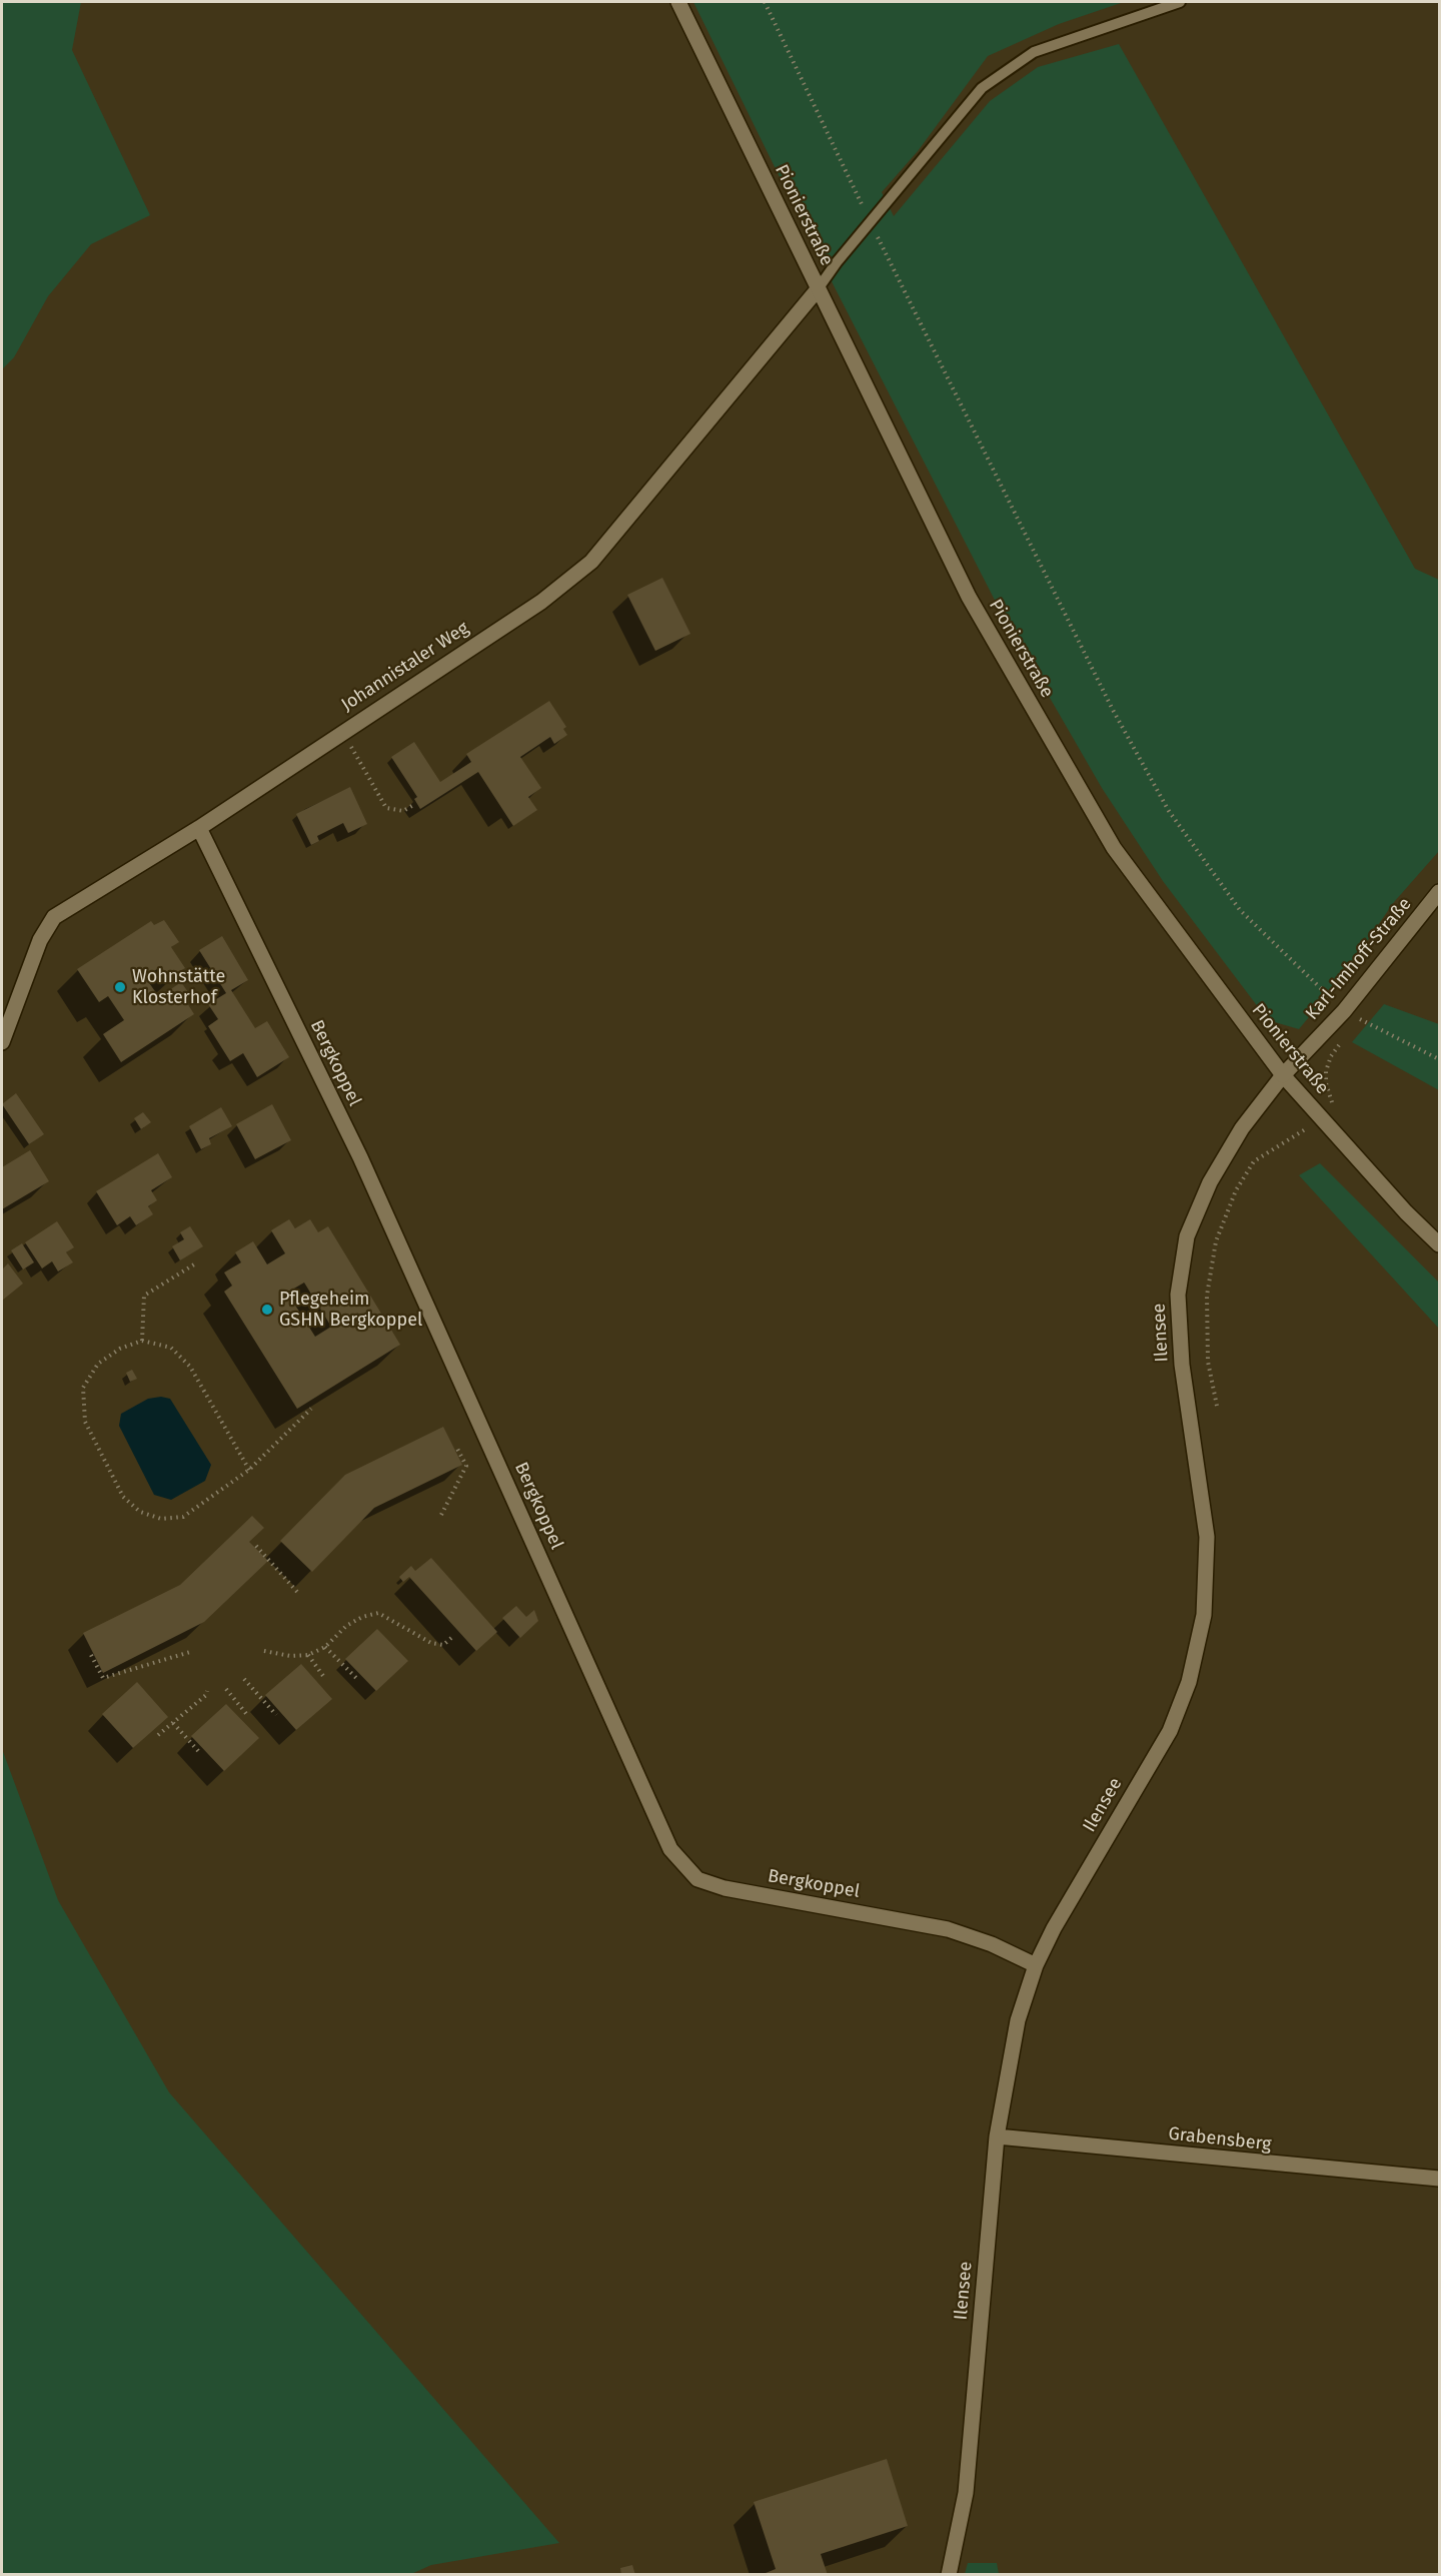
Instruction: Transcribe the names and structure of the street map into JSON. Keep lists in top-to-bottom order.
{
  "streets": {
    "street": [
      "Pionierstraße",
      "Johannistaler Weg",
      "Karl-Imhoff-Straße",
      "Bergkoppel",
      "Ilensee",
      "Grabensberg"
    ]
  },
  "crossings": [
    ["Pionierstraße", "Johannistaler Weg"],
    ["Pionierstraße", "Karl-Imhoff-Straße"],
    ["Pionierstraße", "Ilensee"],
    ["Johannistaler Weg", "Bergkoppel"],
    ["Karl-Imhoff-Straße", "Ilensee"],
    ["Bergkoppel", "Ilensee"],
    ["Ilensee", "Grabensberg"]
  ],
  "places": ["Wohnstätte Klosterhof", "Pflegeheim GSHN Bergkoppel"]
}
